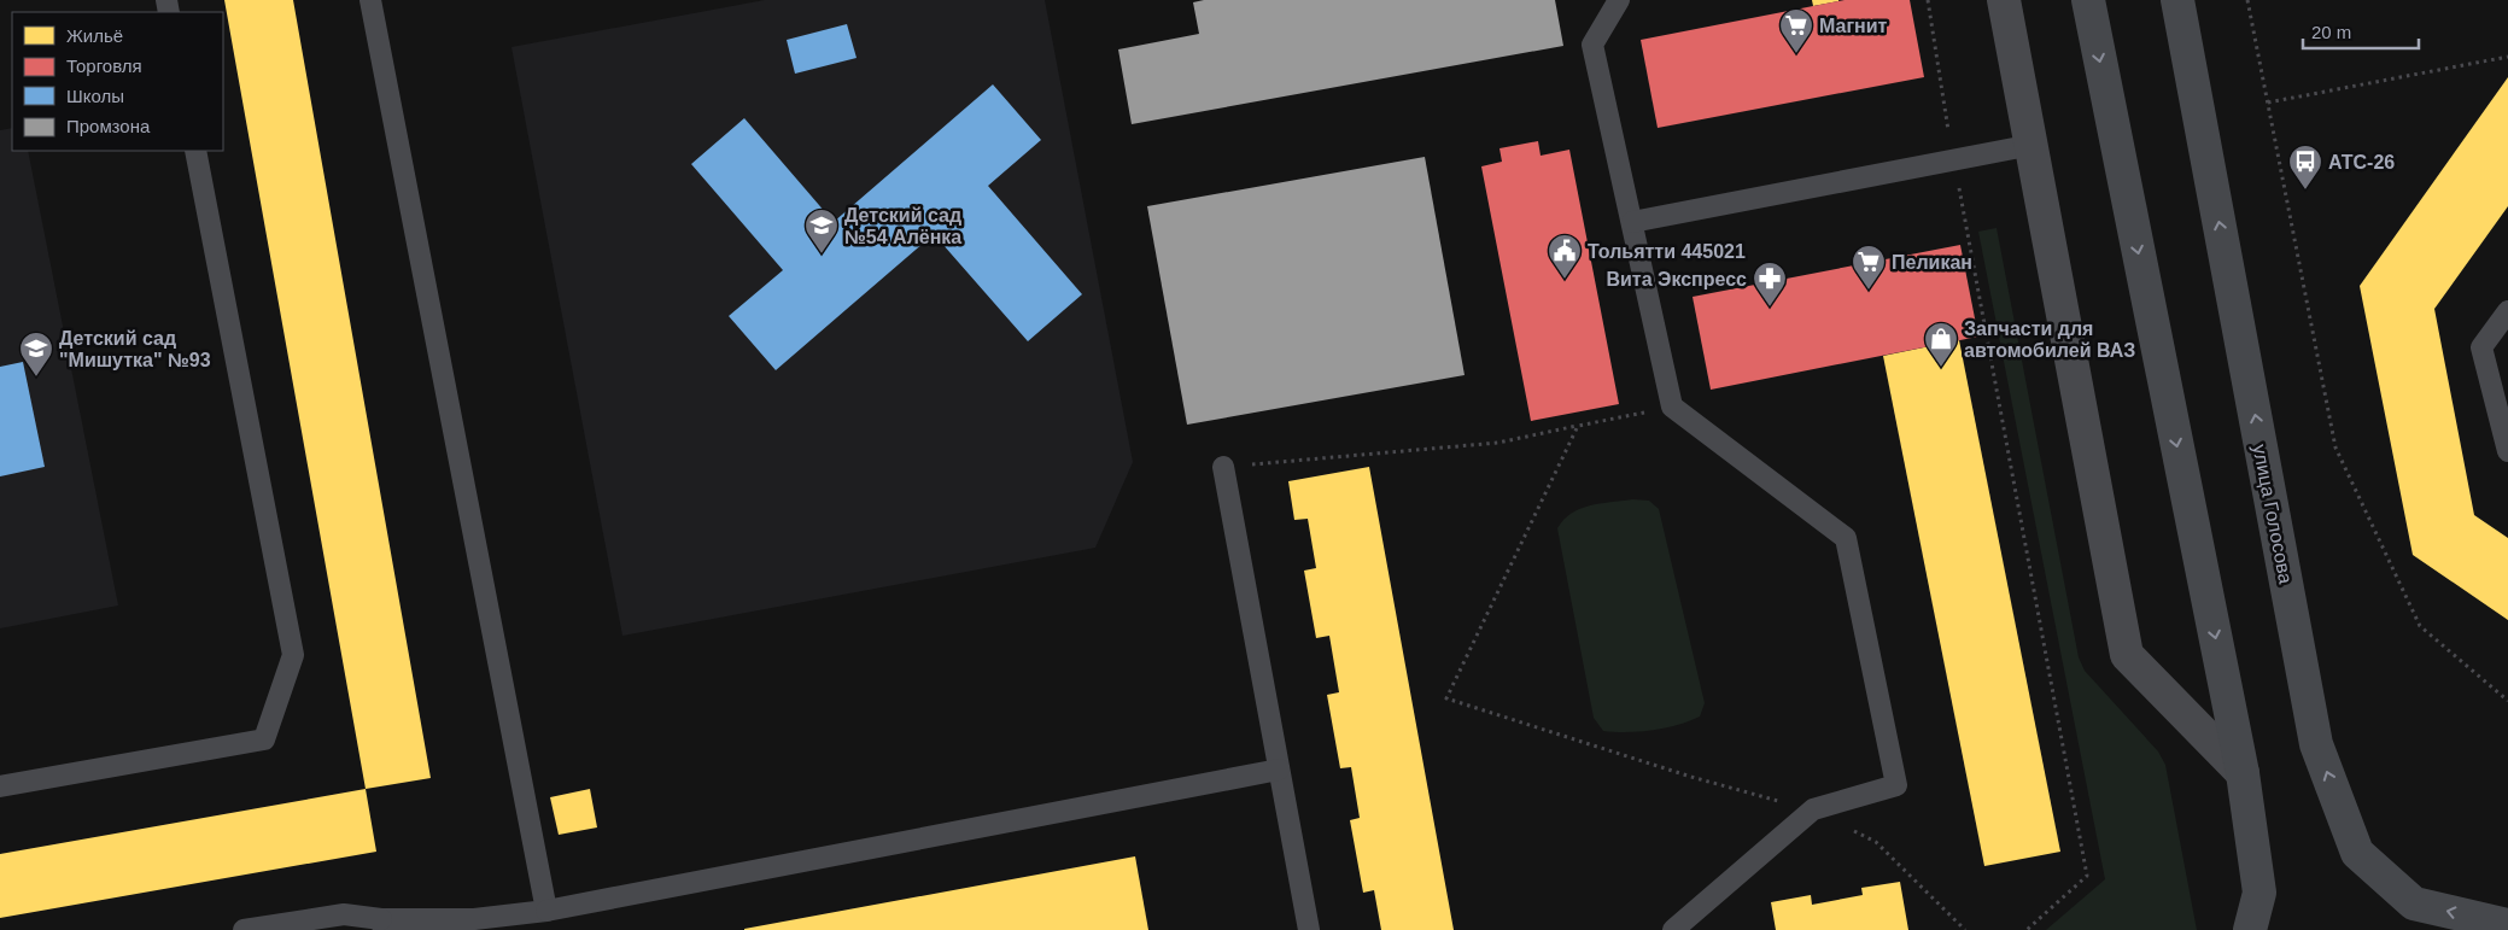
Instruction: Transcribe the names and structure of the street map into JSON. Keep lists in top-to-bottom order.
{
  "streets": {
    "main road": ["улица Голосова"]
  },
  "places": {
    "supermarket": ["Магнит", "Пеликан"],
    "bus stop": ["АТС-26"],
    "school or university": ["Детский сад №54 Алёнка", "Детский сад \"Мишутка\" №93"],
    "public building": ["Тольятти 445021"],
    "pharmacy": ["Вита Экспресс"],
    "shop": ["Запчасти для автомобилей ВАЗ"]
  },
  "legend": [
    "Жильё",
    "Торговля",
    "Школы",
    "Промзона"
  ],
  "scale_bar": "20 m"
}
